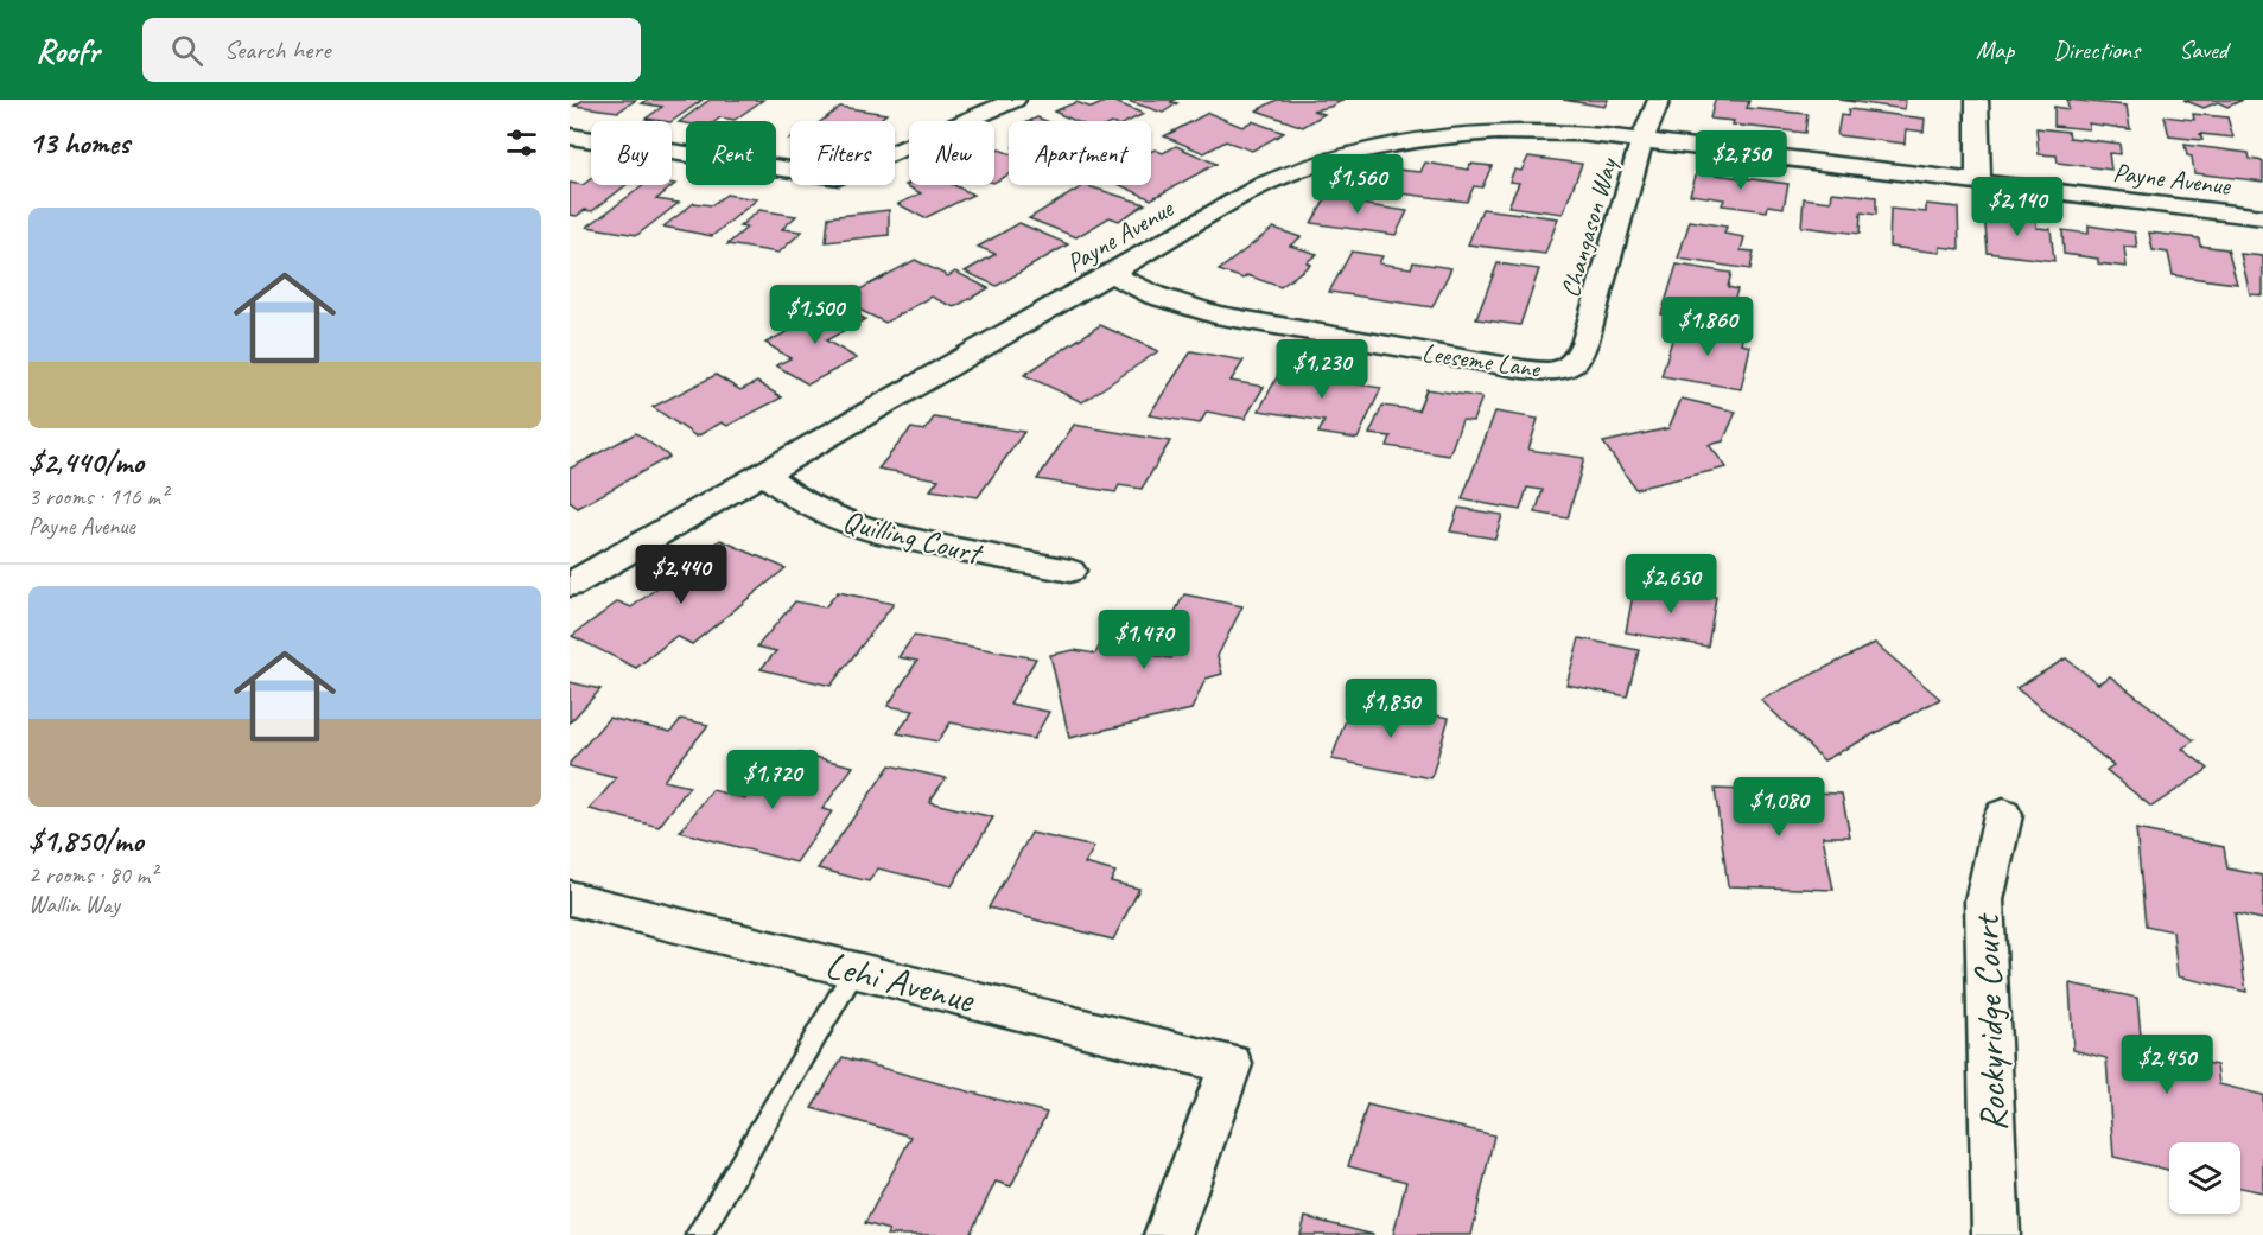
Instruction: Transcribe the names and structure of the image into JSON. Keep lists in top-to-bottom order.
{
  "streets": {
    "street": [
      "Payne Avenue",
      "Changason Way",
      "Leeseme Lane",
      "Quilling Court",
      "Lehi Avenue",
      "Rockyridge Court"
    ]
  },
  "crossings": [
    ["Payne Avenue", "Changason Way"],
    ["Payne Avenue", "Leeseme Lane"],
    ["Payne Avenue", "Quilling Court"],
    ["Changason Way", "Leeseme Lane"]
  ],
  "page": {
    "header": "Roofr",
    "search": "Search here",
    "nav": ["Map", "Directions", "Saved"],
    "heading": "13 homes",
    "chip": [
      "Buy",
      "Rent",
      "Filters",
      "New",
      "Apartment"
    ],
    "price": [
      "$2,750",
      "$1,560",
      "$2,140",
      "$1,500",
      "$1,860",
      "$1,230",
      "$2,440",
      "$2,650",
      "$1,470",
      "$1,850",
      "$1,720",
      "$1,080",
      "$2,450"
    ],
    "list": [
      {
        "name": "$2,440/mo",
        "note": "3 rooms · 116 m² · Payne Avenue"
      },
      {
        "name": "$1,850/mo",
        "note": "2 rooms · 80 m² · Wallin Way"
      }
    ]
  }
}
